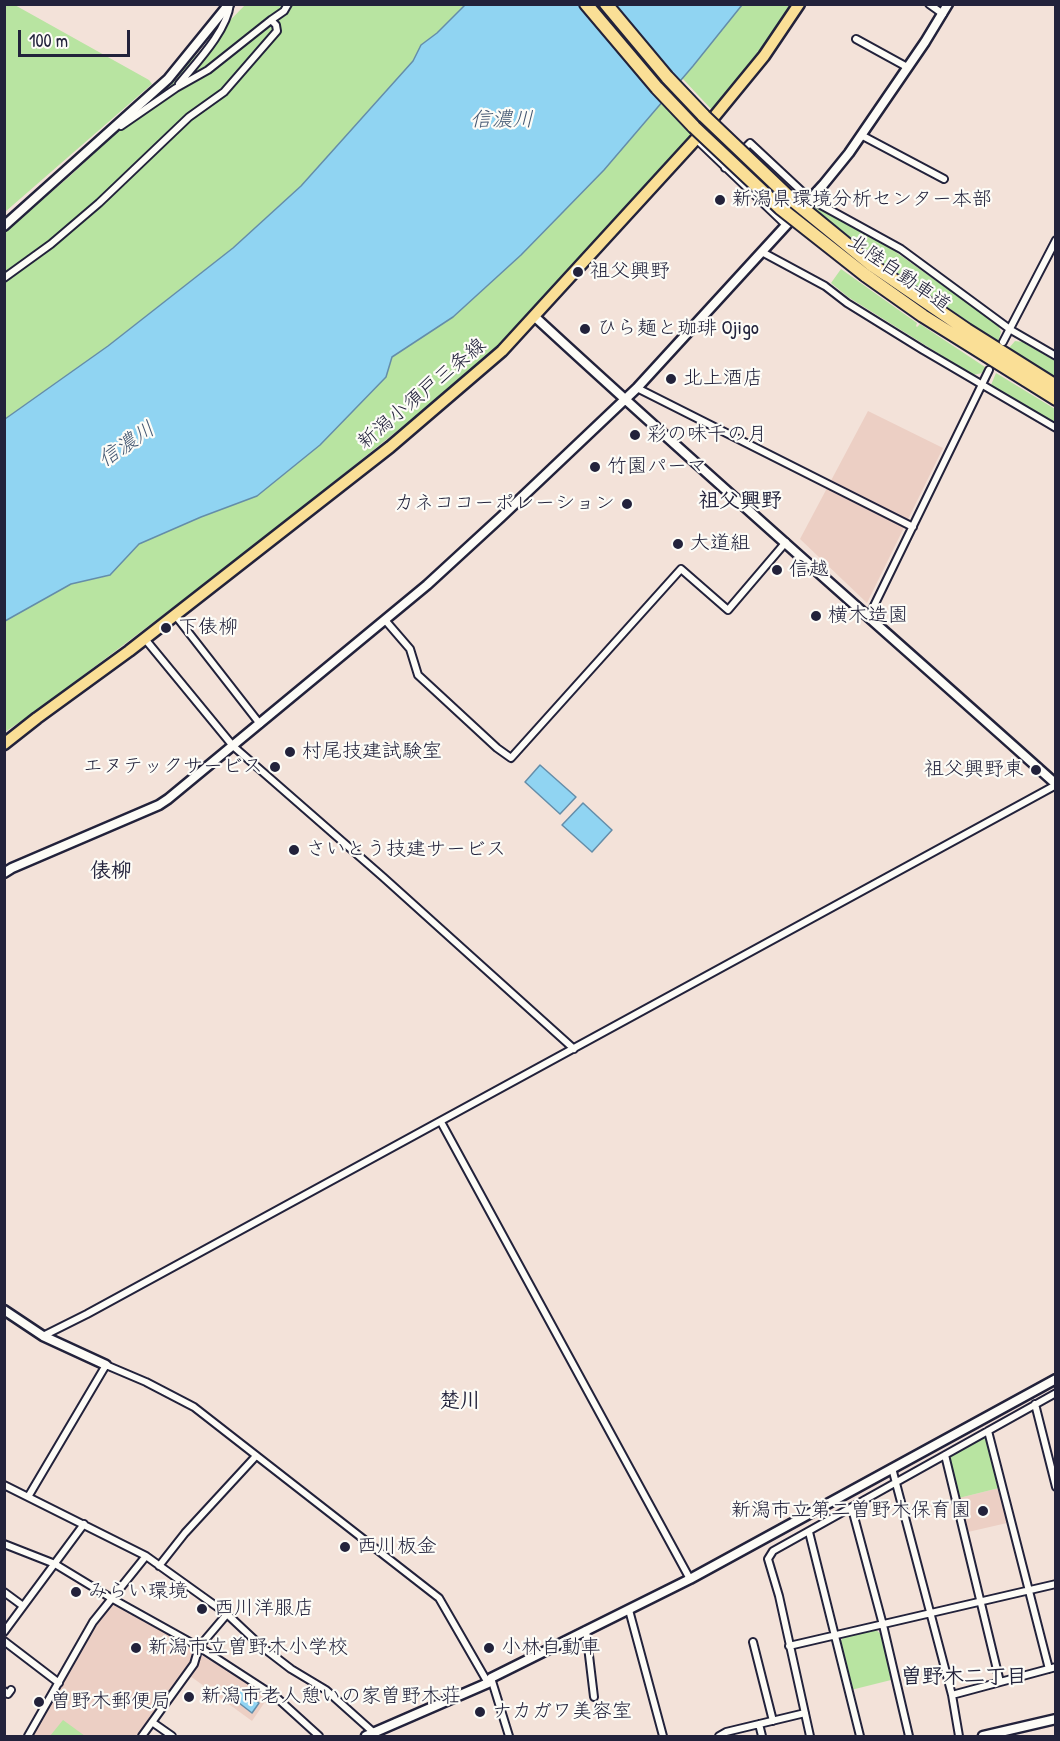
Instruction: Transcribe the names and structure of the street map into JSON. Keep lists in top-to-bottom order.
{
  "streets": {
    "highway": ["北陸自動車道"],
    "main road": ["新潟小須戸三条線"]
  },
  "districts": [
    "祖父興野",
    "俵柳",
    "楚川",
    "曽野木二丁目"
  ],
  "water": ["信濃川"],
  "places": [
    "新潟県環境分析センター本部",
    "祖父興野",
    "ひら麺と珈琲 Ojigo",
    "北上酒店",
    "彩の味千の月",
    "竹園パーマ",
    "カネココーポレーション",
    "大道組",
    "信越",
    "横木造園",
    "下俵柳",
    "村尾技建試験室",
    "エヌテックサービス",
    "祖父興野東",
    "さいとう技建サービス",
    "新潟市立第二曽野木保育園",
    "西川板金",
    "みらい環境",
    "西川洋服店",
    "新潟市立曽野木小学校",
    "小林自動車",
    "新潟市老人憩いの家曽野木荘",
    "曽野木郵便局",
    "ナカガワ美容室"
  ],
  "scale_bar": "100 m"
}
